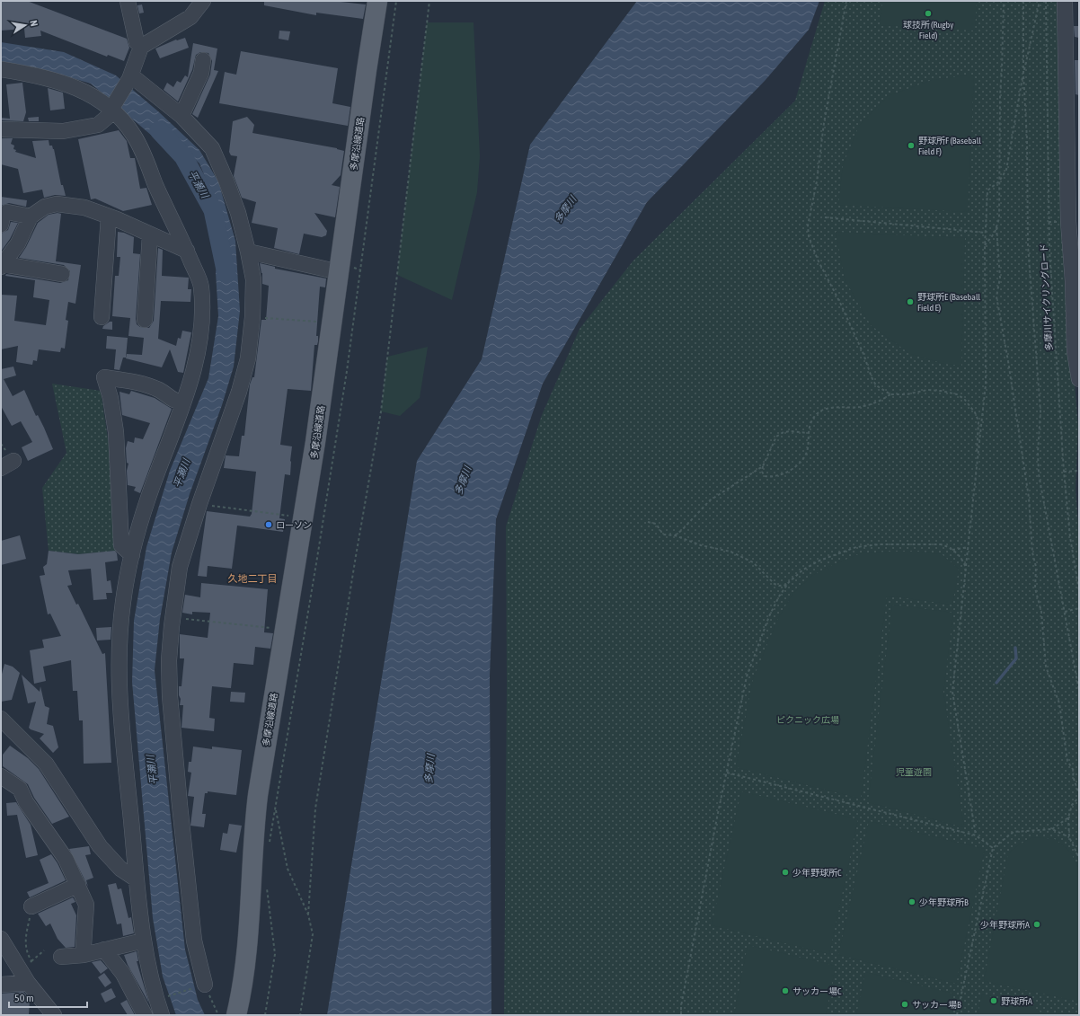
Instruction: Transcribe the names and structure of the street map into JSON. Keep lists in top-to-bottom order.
{
  "streets": {
    "main road": ["多摩沿線道路"],
    "path": ["多摩川サイクリングロード"]
  },
  "districts": ["久地二丁目"],
  "water": ["平瀬川", "多摩川"],
  "parks": ["ピクニック広場", "児童遊園"],
  "places": [
    "球技所 (Rugby Field)",
    "野球所F (Baseball Field F)",
    "野球所E (Baseball Field E)",
    "ローソン",
    "少年野球所C",
    "少年野球所B",
    "少年野球所A",
    "サッカー場C",
    "野球所A",
    "サッカー場B"
  ],
  "scale_bar": "50 m",
  "north": "right"
}
